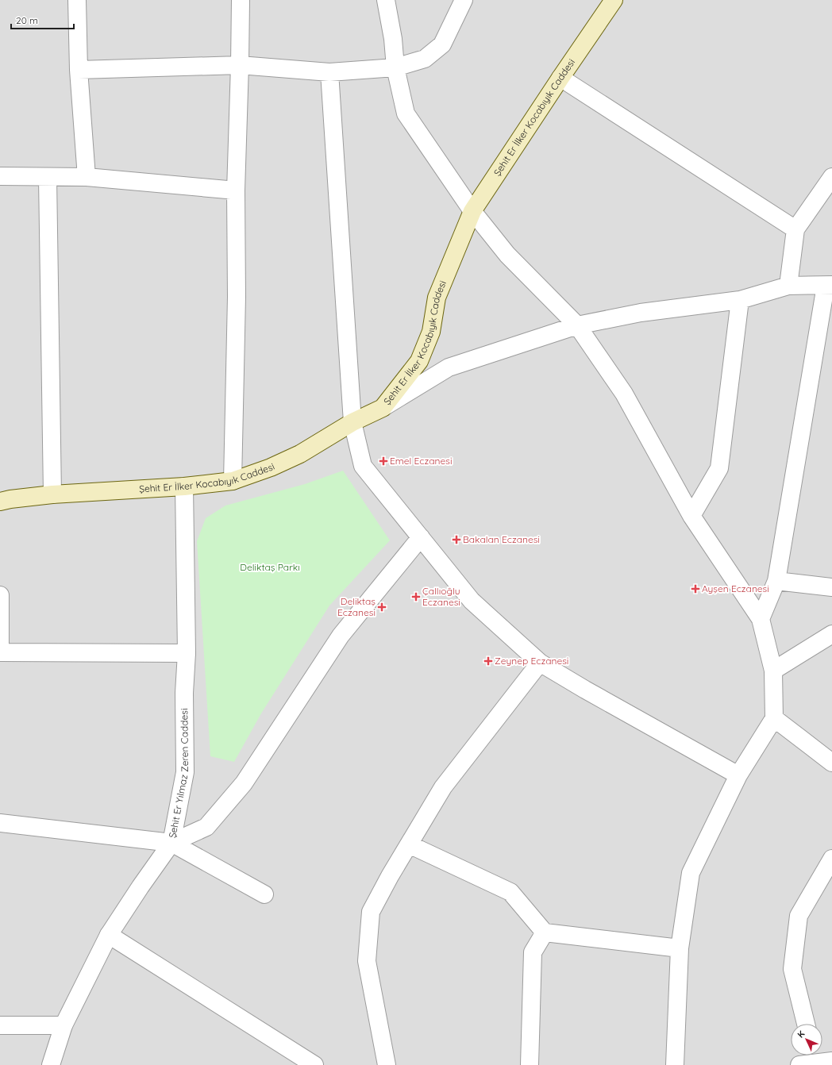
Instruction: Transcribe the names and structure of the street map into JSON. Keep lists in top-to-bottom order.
{
  "streets": {
    "main road": ["Şehit Er İlker Kocabıyık Caddesi"],
    "street": ["Şehit Er Yılmaz Zeren Caddesi"]
  },
  "crossings": [
    ["Şehit Er İlker Kocabıyık Caddesi", "Şehit Er Yılmaz Zeren Caddesi"]
  ],
  "parks": ["Deliktaş Parkı"],
  "places": {
    "health": [
      "Emel Eczanesi",
      "Bakalan Eczanesi",
      "Ayşen Eczanesi",
      "Çallıoğlu Eczanesi",
      "Deliktaş Eczanesi",
      "Zeynep Eczanesi"
    ]
  },
  "scale_bar": "20 m",
  "north": "top left"
}
